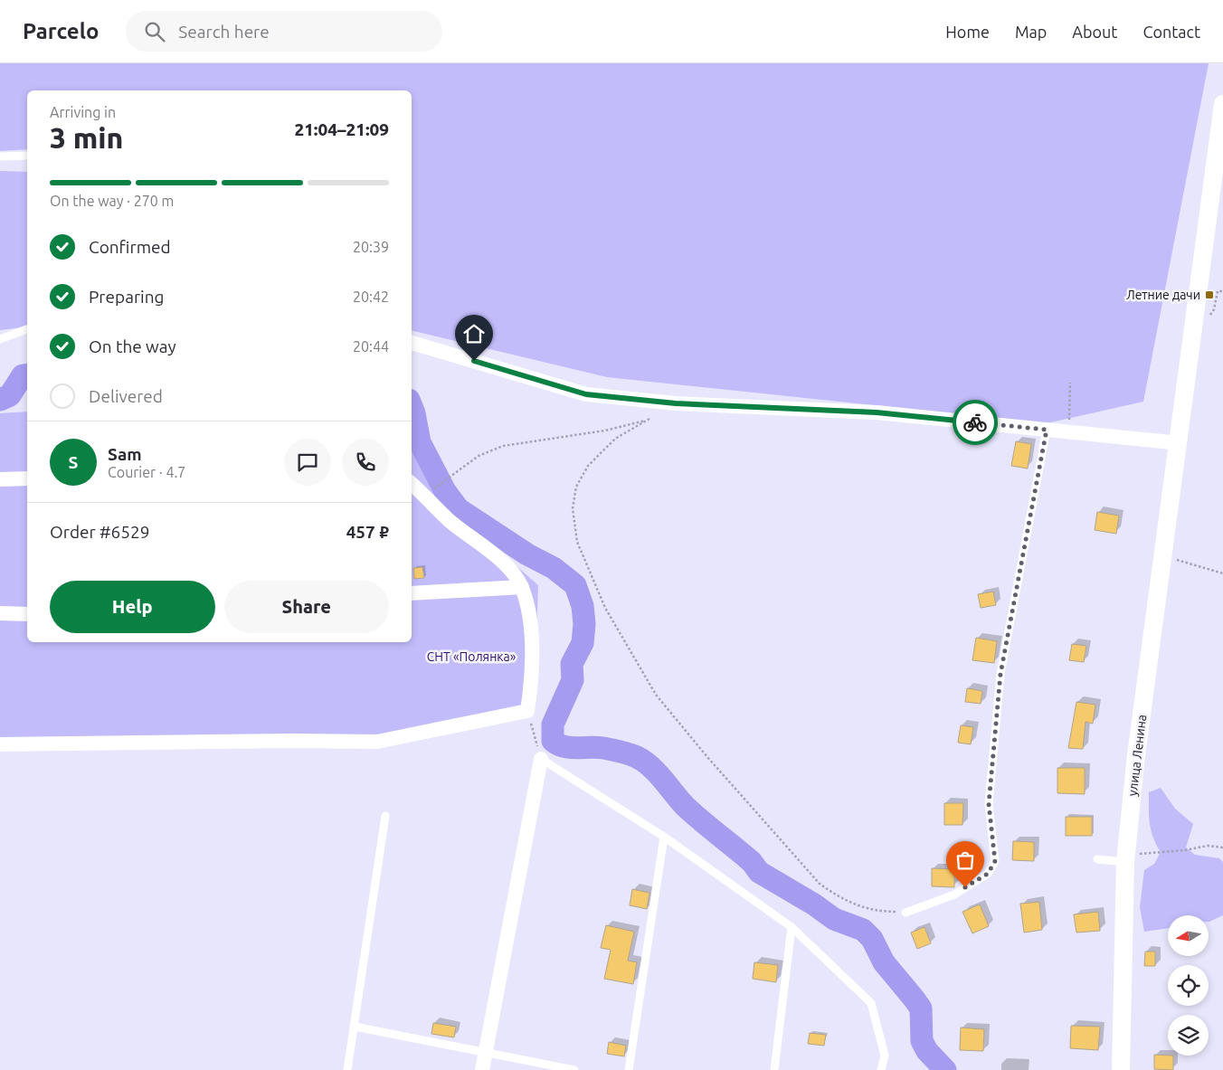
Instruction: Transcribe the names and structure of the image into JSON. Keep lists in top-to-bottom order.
{
  "streets": {
    "street": ["улица Ленина"]
  },
  "parks": ["СНТ «Полянка»"],
  "places": {
    "transit": ["Летние дачи"]
  },
  "north": "left",
  "page": {
    "header": "Parcelo",
    "search": "Search here",
    "nav": [
      "Home",
      "Map",
      "About",
      "Contact"
    ],
    "heading": ["3 min", "Arriving in", "21:04–21:09"],
    "panel": [
      "Sam",
      "Courier · 4.7",
      "Order #6529",
      "457 ₽"
    ],
    "bar": "On the way · 270 m",
    "list": [
      ["Confirmed", "20:39"],
      ["Preparing", "20:42"],
      ["On the way", "20:44"],
      "Delivered"
    ],
    "round": "S",
    "buttons": ["Help", "Share"]
  }
}
